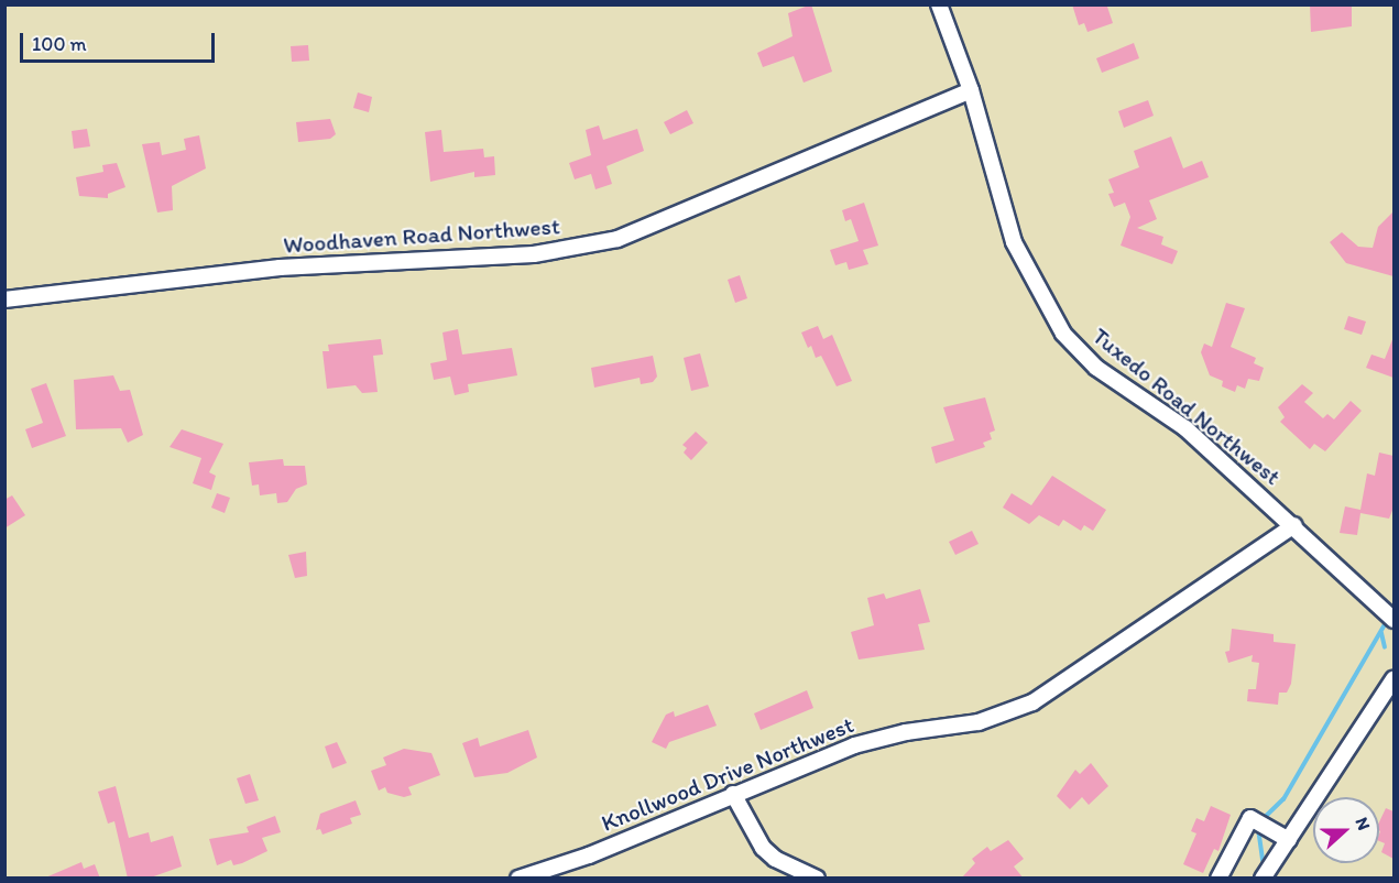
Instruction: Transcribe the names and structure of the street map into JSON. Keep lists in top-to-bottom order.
{
  "streets": {
    "street": ["Woodhaven Road Northwest", "Tuxedo Road Northwest", "Knollwood Drive Northwest"]
  },
  "crossings": [
    ["Woodhaven Road Northwest", "Tuxedo Road Northwest"],
    ["Tuxedo Road Northwest", "Knollwood Drive Northwest"]
  ],
  "scale_bar": "100 m",
  "north": "right"
}
